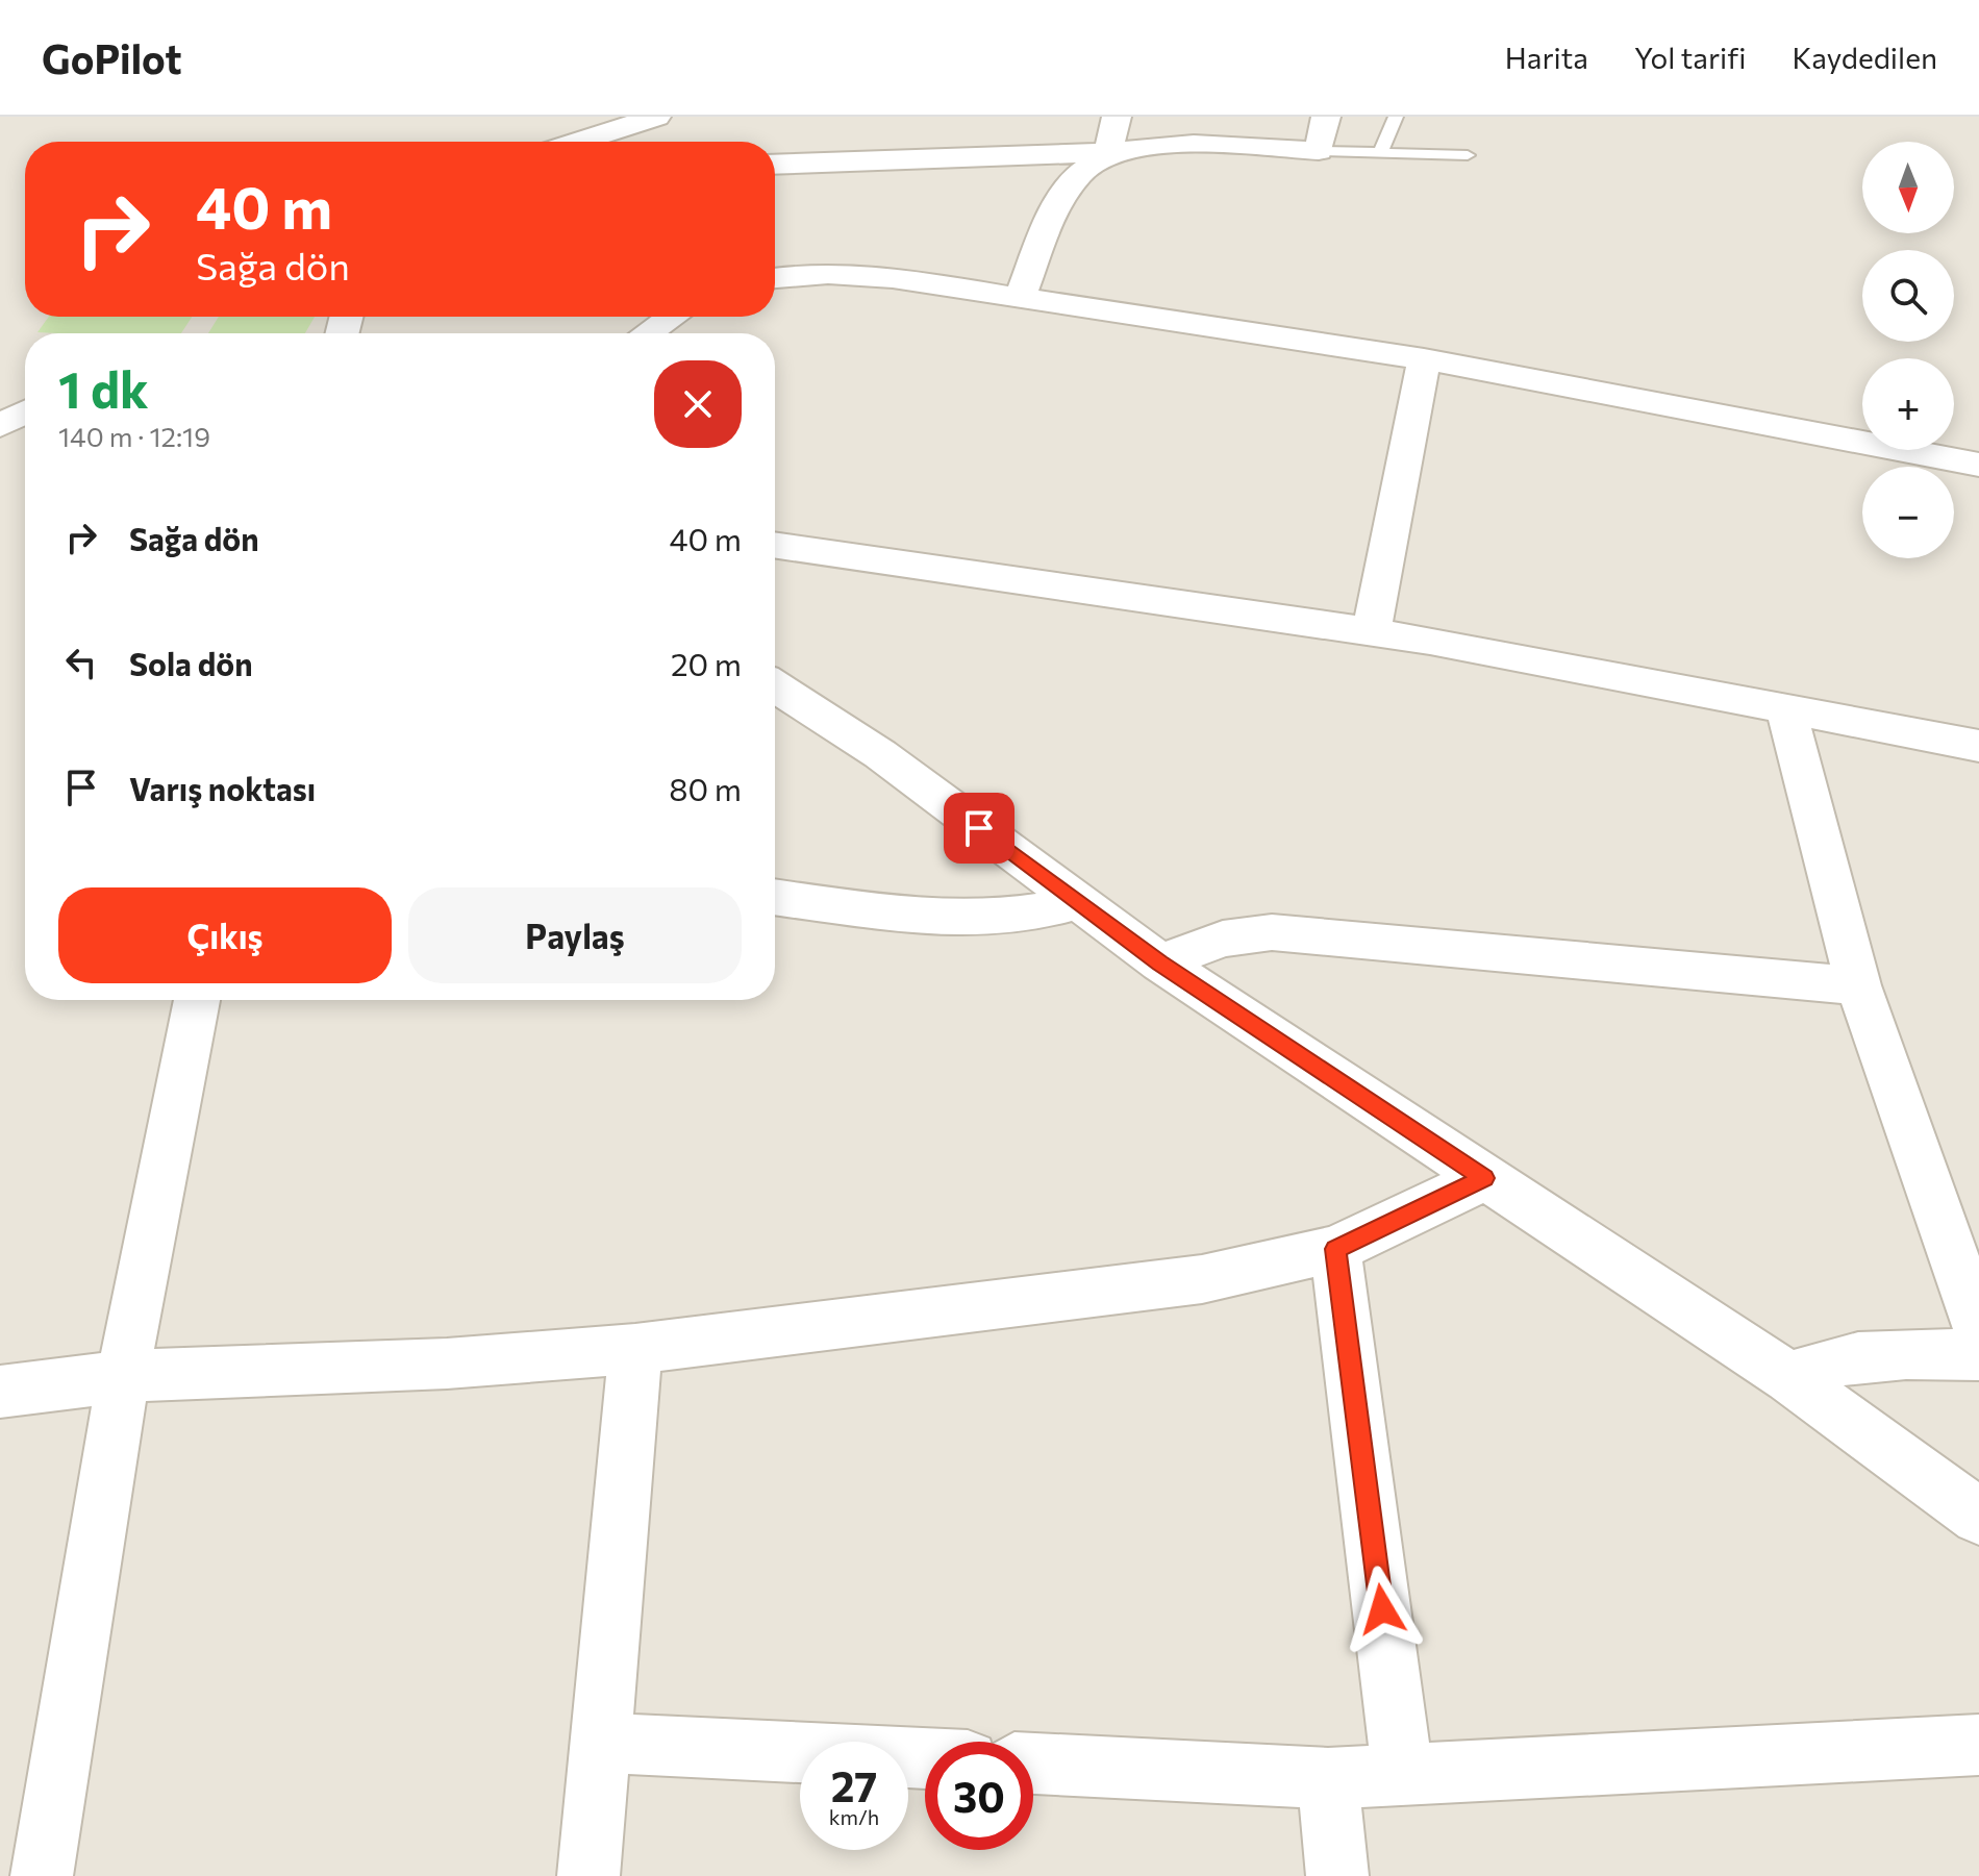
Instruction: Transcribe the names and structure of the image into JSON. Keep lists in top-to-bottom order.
{
  "north": "bottom",
  "page": {
    "header": "GoPilot",
    "nav": ["Harita", "Yol tarifi", "Kaydedilen"],
    "map_buttons": ["+", "−"],
    "turn": ["40 m", "Sağa dön"],
    "heading": ["1 dk", "140 m · 12:19"],
    "list": [
      {
        "name": "Sağa dön",
        "value": "40 m"
      },
      {
        "name": "Sola dön",
        "value": "20 m"
      },
      {
        "name": "Varış noktası",
        "value": "80 m"
      }
    ],
    "buttons": ["Çıkış", "Paylaş"],
    "speed": "27 km/h",
    "limit": "30"
  }
}
